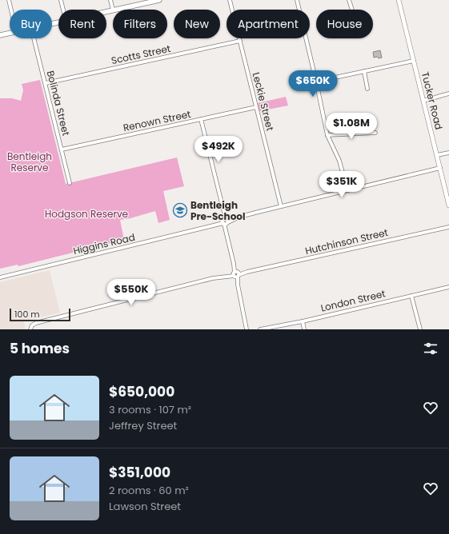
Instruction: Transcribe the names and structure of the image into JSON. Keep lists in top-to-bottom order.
{
  "streets": {
    "street": [
      "Scotts Street",
      "Tucker Road",
      "Leckie Street",
      "Bolinda Street",
      "Renown Street",
      "Hutchinson Street",
      "Higgins Road",
      "London Street"
    ]
  },
  "crossings": [
    ["Scotts Street", "Leckie Street"],
    ["Scotts Street", "Bolinda Street"],
    ["Tucker Road", "Higgins Road"],
    ["Leckie Street", "Renown Street"],
    ["Leckie Street", "Higgins Road"],
    ["Bolinda Street", "Renown Street"]
  ],
  "parks": ["Bentleigh Reserve", "Hodgson Reserve"],
  "places": {
    "school or university": ["Bentleigh Pre-School"]
  },
  "scale_bar": "100 m",
  "page": {
    "chip": [
      "Buy",
      "Rent",
      "Filters",
      "New",
      "Apartment",
      "House"
    ],
    "price": [
      "$650K",
      "$1.08M",
      "$492K",
      "$351K",
      "$550K"
    ],
    "scale": "100 m",
    "heading": "5 homes",
    "list": [
      {
        "name": "$650,000",
        "note": "3 rooms · 107 m² · Jeffrey Street"
      },
      {
        "name": "$351,000",
        "note": "2 rooms · 60 m² · Lawson Street"
      }
    ]
  }
}
